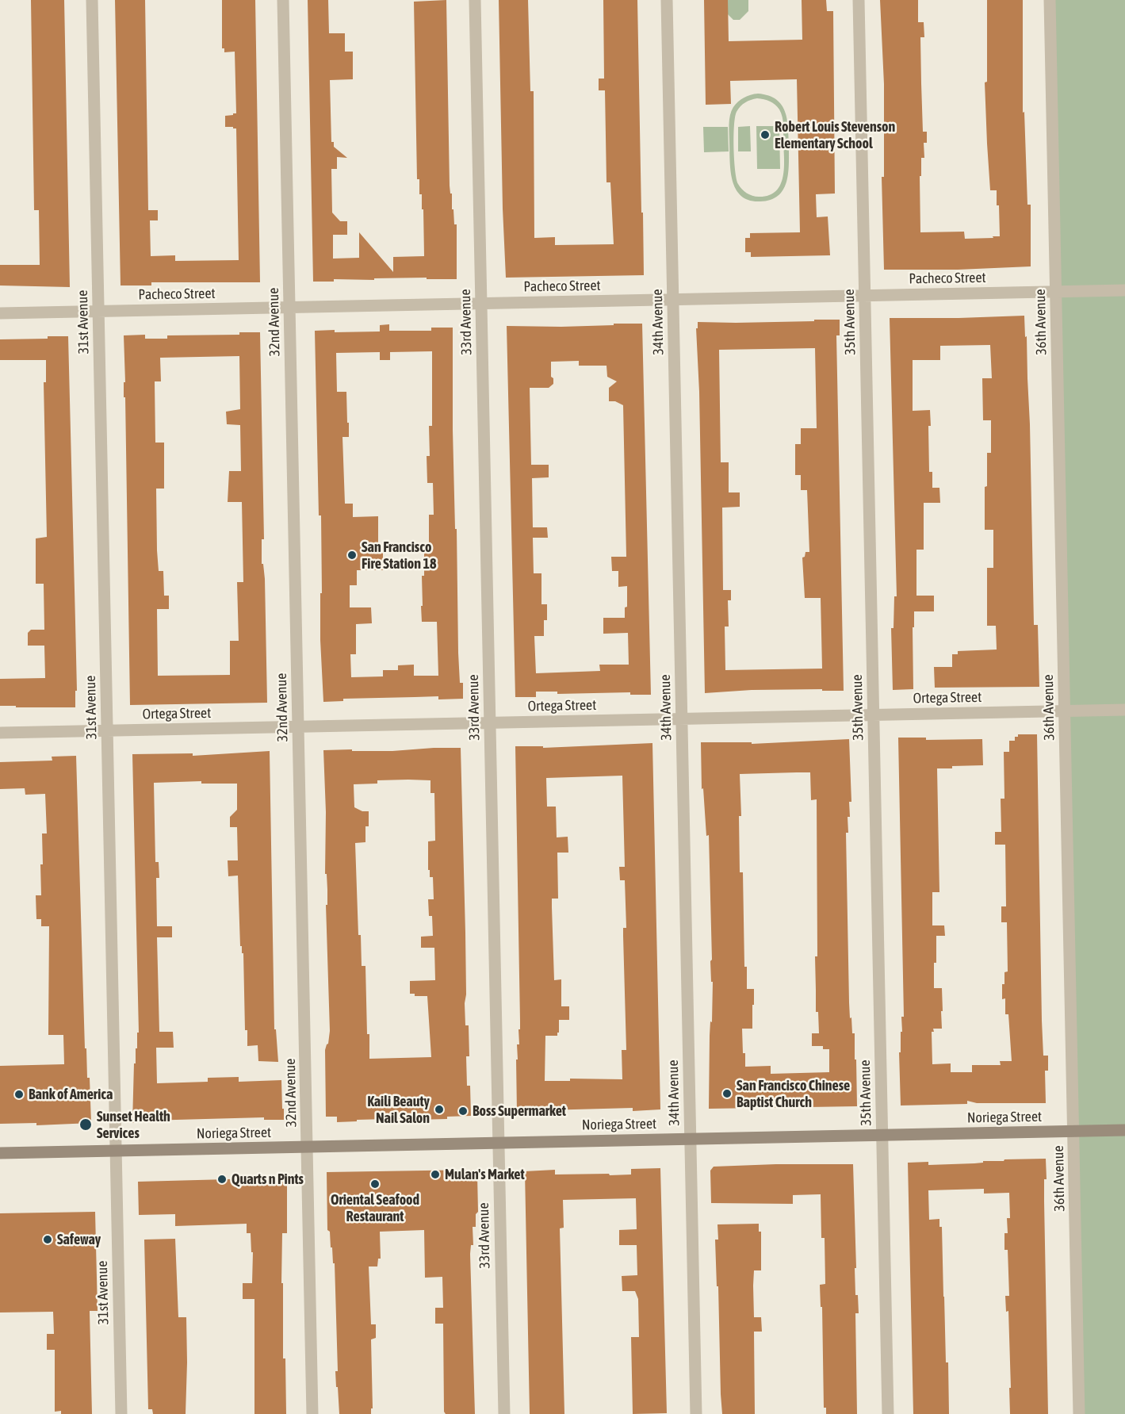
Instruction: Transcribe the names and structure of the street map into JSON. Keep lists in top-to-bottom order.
{
  "streets": {
    "street": [
      "Pacheco Street",
      "31st Avenue",
      "32nd Avenue",
      "33rd Avenue",
      "34th Avenue",
      "35th Avenue",
      "36th Avenue",
      "Ortega Street",
      "Noriega Street"
    ]
  },
  "crossings": [
    ["Pacheco Street", "31st Avenue"],
    ["Pacheco Street", "32nd Avenue"],
    ["Pacheco Street", "33rd Avenue"],
    ["Pacheco Street", "34th Avenue"],
    ["Pacheco Street", "35th Avenue"],
    ["Pacheco Street", "36th Avenue"],
    ["31st Avenue", "Ortega Street"],
    ["31st Avenue", "Noriega Street"],
    ["32nd Avenue", "Ortega Street"],
    ["32nd Avenue", "Noriega Street"],
    ["33rd Avenue", "Ortega Street"],
    ["33rd Avenue", "Noriega Street"],
    ["34th Avenue", "Ortega Street"],
    ["34th Avenue", "Noriega Street"],
    ["35th Avenue", "Ortega Street"],
    ["35th Avenue", "Noriega Street"],
    ["36th Avenue", "Ortega Street"],
    ["36th Avenue", "Noriega Street"]
  ],
  "places": [
    "Robert Louis Stevenson Elementary School",
    "San Francisco Fire Station 18",
    "San Francisco Chinese Baptist Church",
    "Bank of America",
    "Kaili Beauty Nail Salon",
    "Boss Supermarket",
    "Sunset Health Services",
    "Mulan's Market",
    "Quarts n Pints",
    "Oriental Seafood Restaurant",
    "Safeway"
  ]
}
